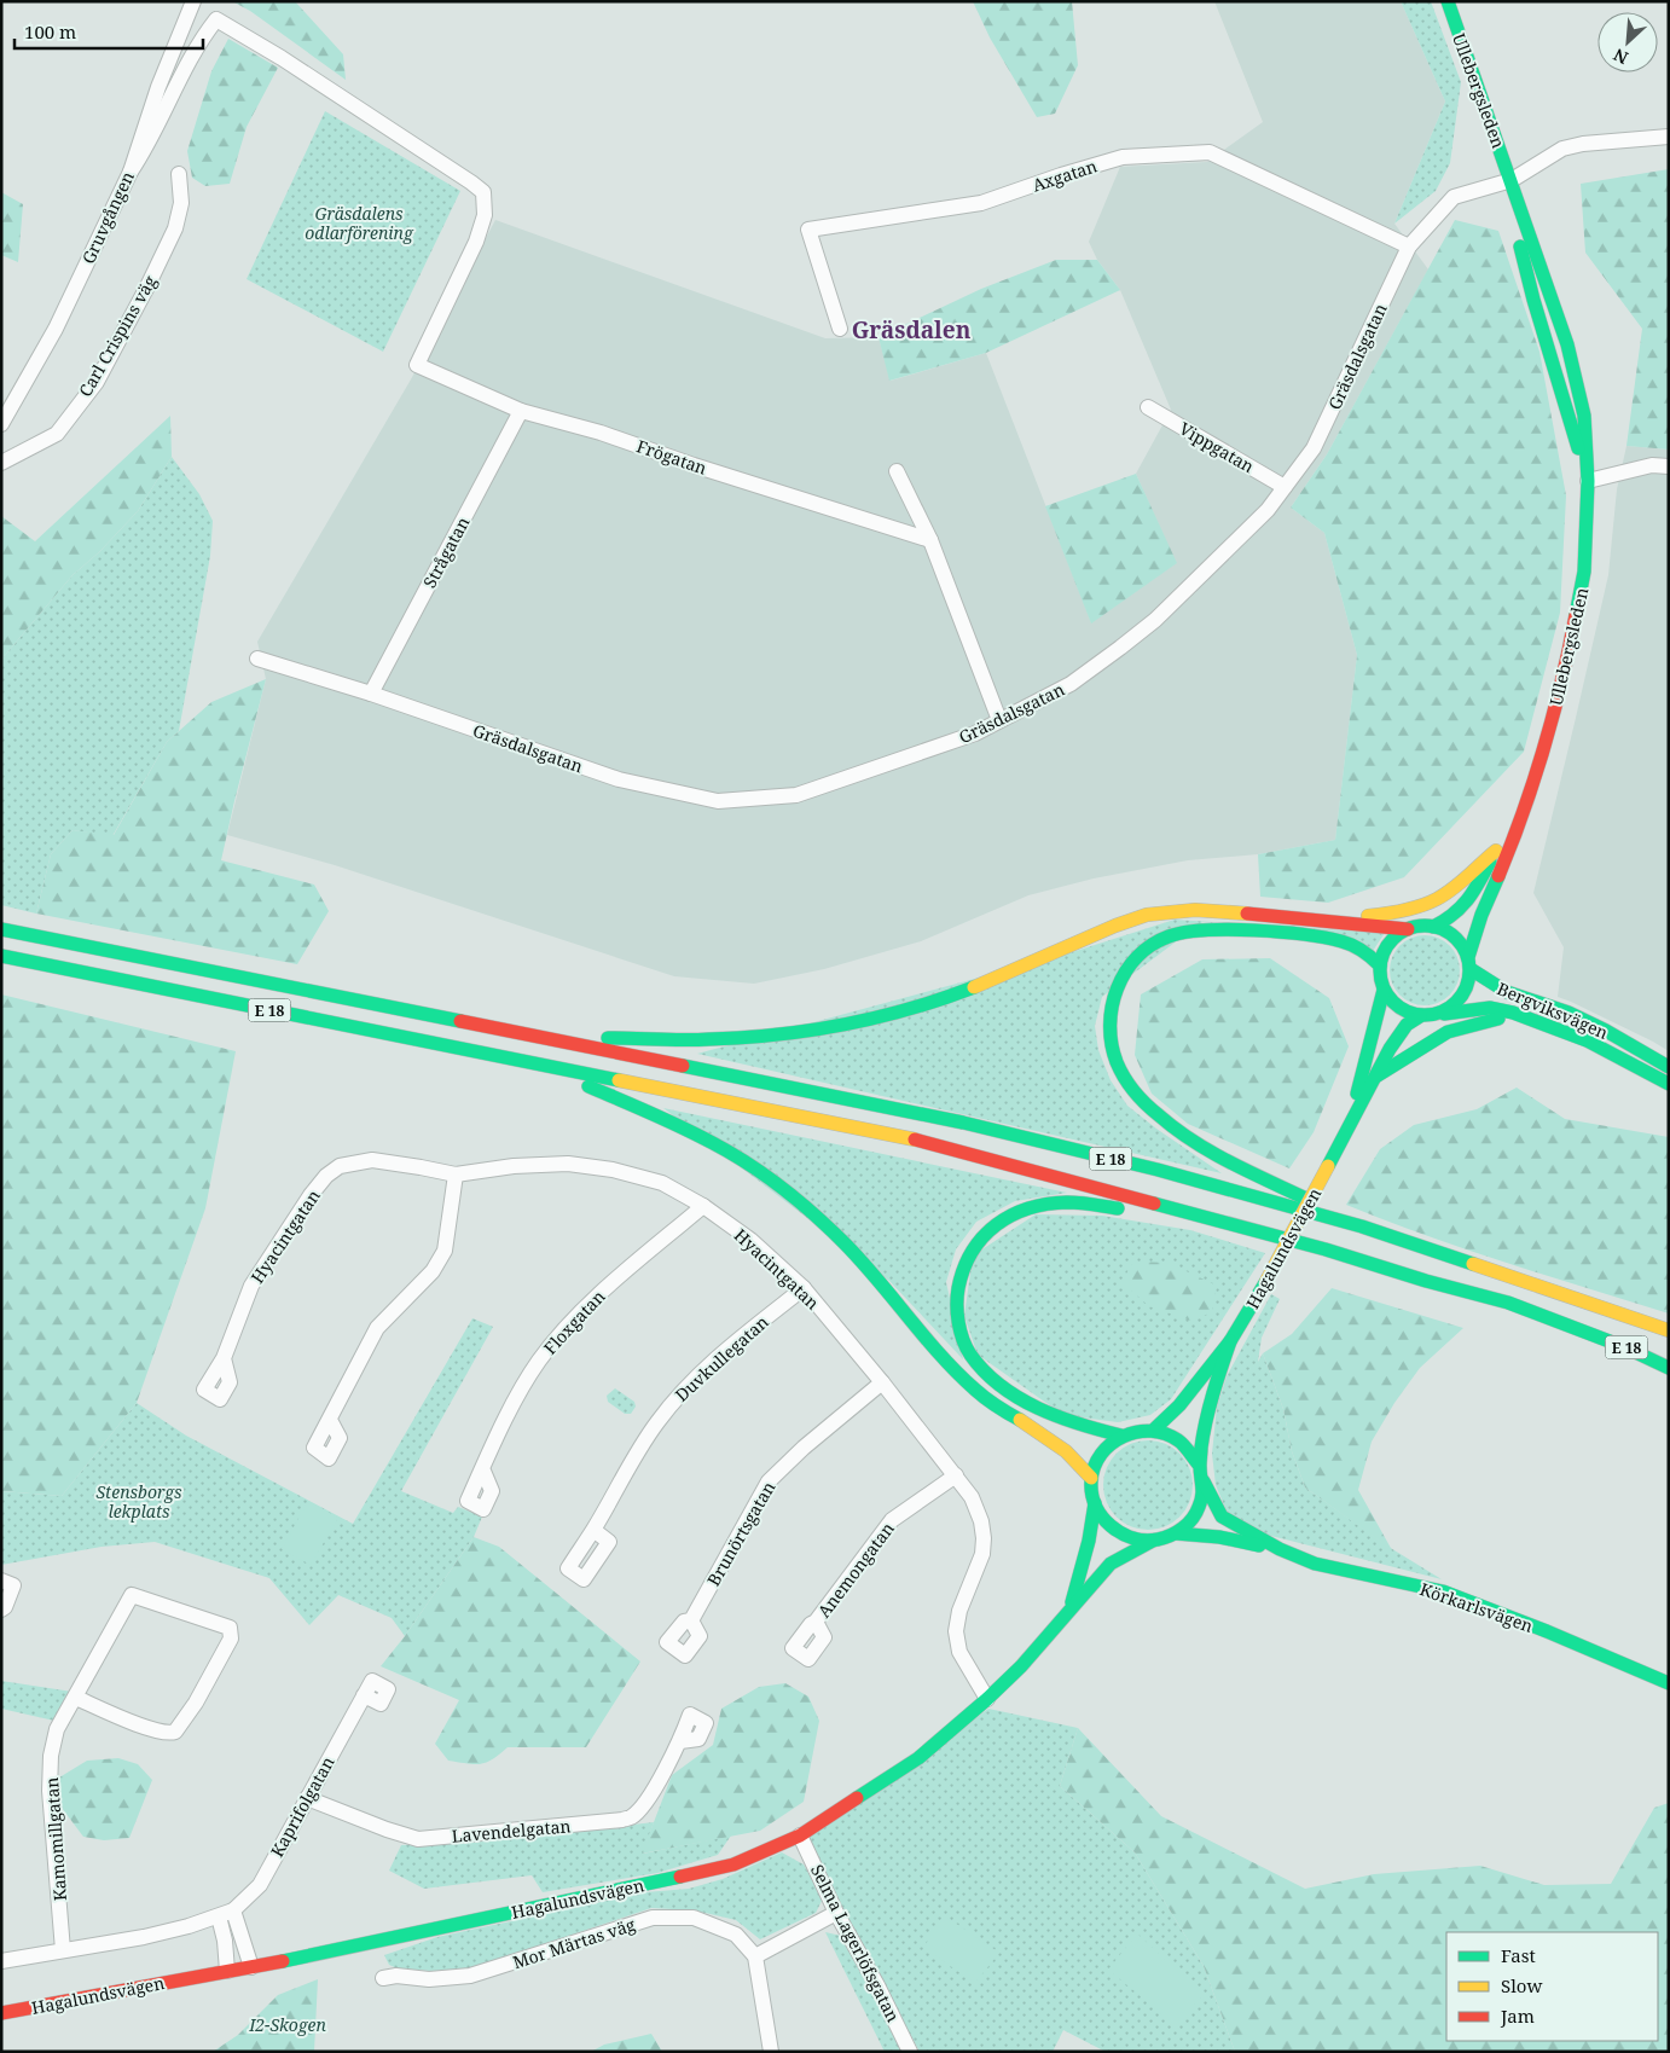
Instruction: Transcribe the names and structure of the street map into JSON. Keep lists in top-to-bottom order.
{
  "streets": {
    "main road": [
      "Ullebergsleden",
      "E 18",
      "Bergviksvägen",
      "Hagalundsvägen",
      "Körkarlsvägen"
    ],
    "street": [
      "Axgatan",
      "Gruvgången",
      "Carl Crispins väg",
      "Gräsdalsgatan",
      "Vippgatan",
      "Frögatan",
      "Strågatan",
      "Hyacintgatan",
      "Floxgatan",
      "Duvkullegatan",
      "Brunörtsgatan",
      "Anemongatan",
      "Kaprifolgatan",
      "Lavendelgatan",
      "Kamomillgatan",
      "Mor Märtas väg",
      "Selma Lagerlöfsgatan"
    ]
  },
  "crossings": [
    ["Ullebergsleden", "Gräsdalsgatan"],
    ["Ullebergsleden", "Bergviksvägen"],
    ["Ullebergsleden", "Hagalundsvägen"],
    ["Axgatan", "Gräsdalsgatan"],
    ["Gruvgången", "Frögatan"],
    ["Gräsdalsgatan", "Vippgatan"],
    ["Gräsdalsgatan", "Strågatan"],
    ["Frögatan", "Strågatan"],
    ["Bergviksvägen", "Hagalundsvägen"],
    ["Hyacintgatan", "Hagalundsvägen"],
    ["Hyacintgatan", "Floxgatan"],
    ["Hyacintgatan", "Duvkullegatan"],
    ["Hyacintgatan", "Brunörtsgatan"],
    ["Hyacintgatan", "Anemongatan"],
    ["Hagalundsvägen", "Körkarlsvägen"],
    ["Hagalundsvägen", "Selma Lagerlöfsgatan"],
    ["Kaprifolgatan", "Lavendelgatan"],
    ["Kaprifolgatan", "Kamomillgatan"]
  ],
  "districts": ["Gräsdalen"],
  "parks": ["Gräsdalens odlarförening", "Stensborgs lekplats", "I2-Skogen"],
  "legend": ["Fast", "Slow", "Jam"],
  "scale_bar": "100 m",
  "north": "bottom left"
}
